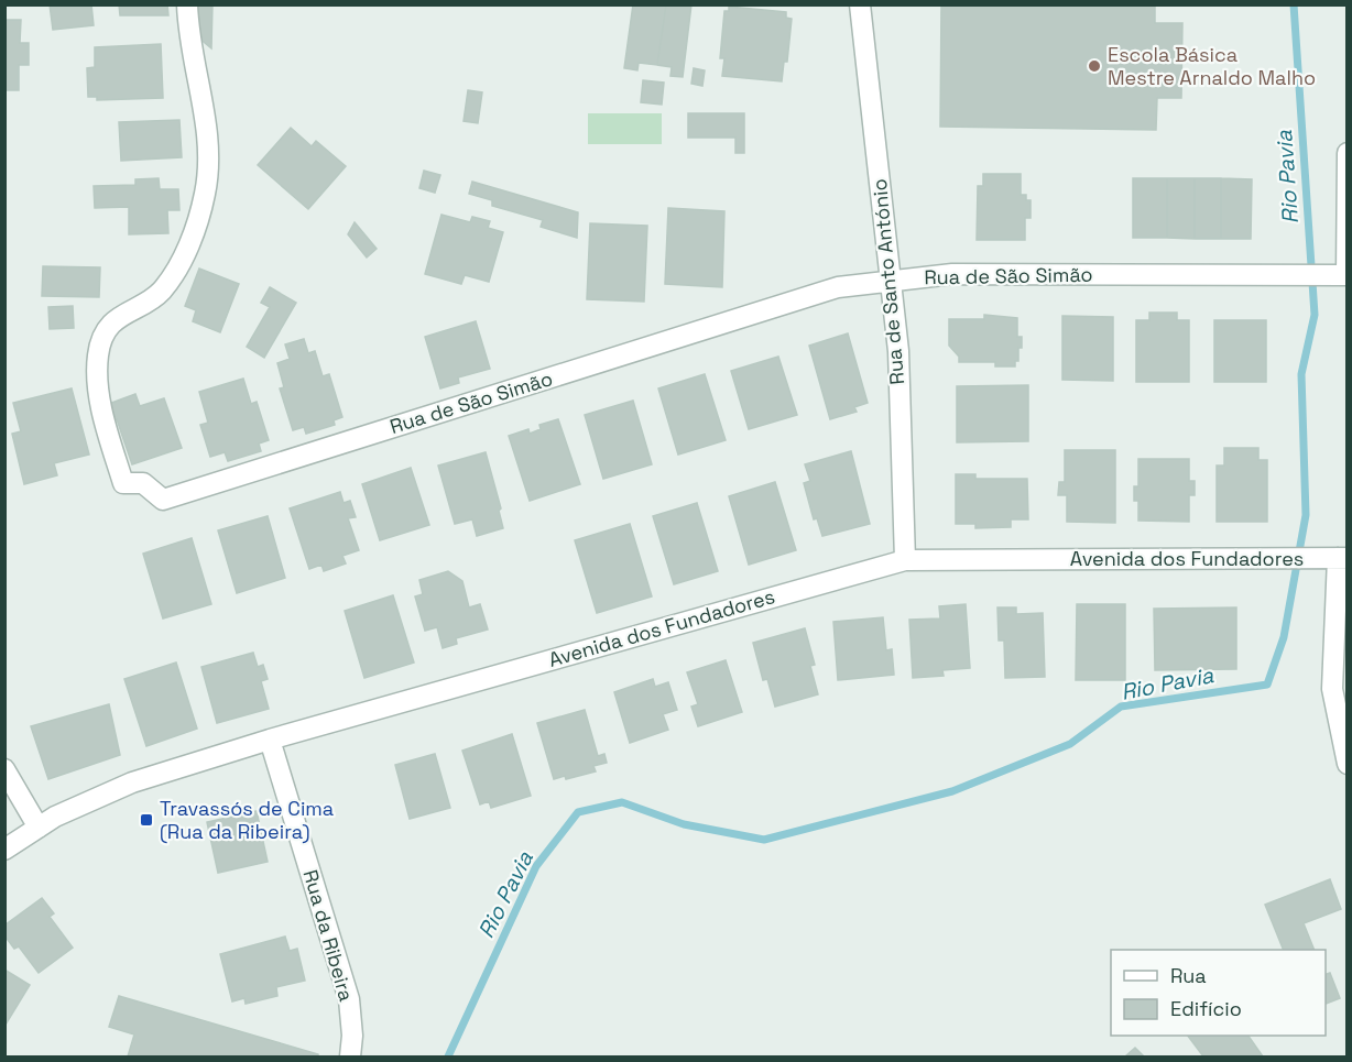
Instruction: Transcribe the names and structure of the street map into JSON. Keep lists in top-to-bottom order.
{
  "streets": {
    "street": [
      "Rua de São Simão",
      "Rua de Santo António",
      "Avenida dos Fundadores",
      "Rua da Ribeira"
    ]
  },
  "crossings": [
    ["Rua de São Simão", "Rua de Santo António"],
    ["Rua de Santo António", "Avenida dos Fundadores"],
    ["Avenida dos Fundadores", "Rua da Ribeira"]
  ],
  "water": ["Rio Pavia"],
  "places": {
    "other": ["Escola Básica Mestre Arnaldo Malho"],
    "transit": ["Travassós de Cima (Rua da Ribeira)"]
  },
  "legend": ["Rua", "Edifício"]
}
